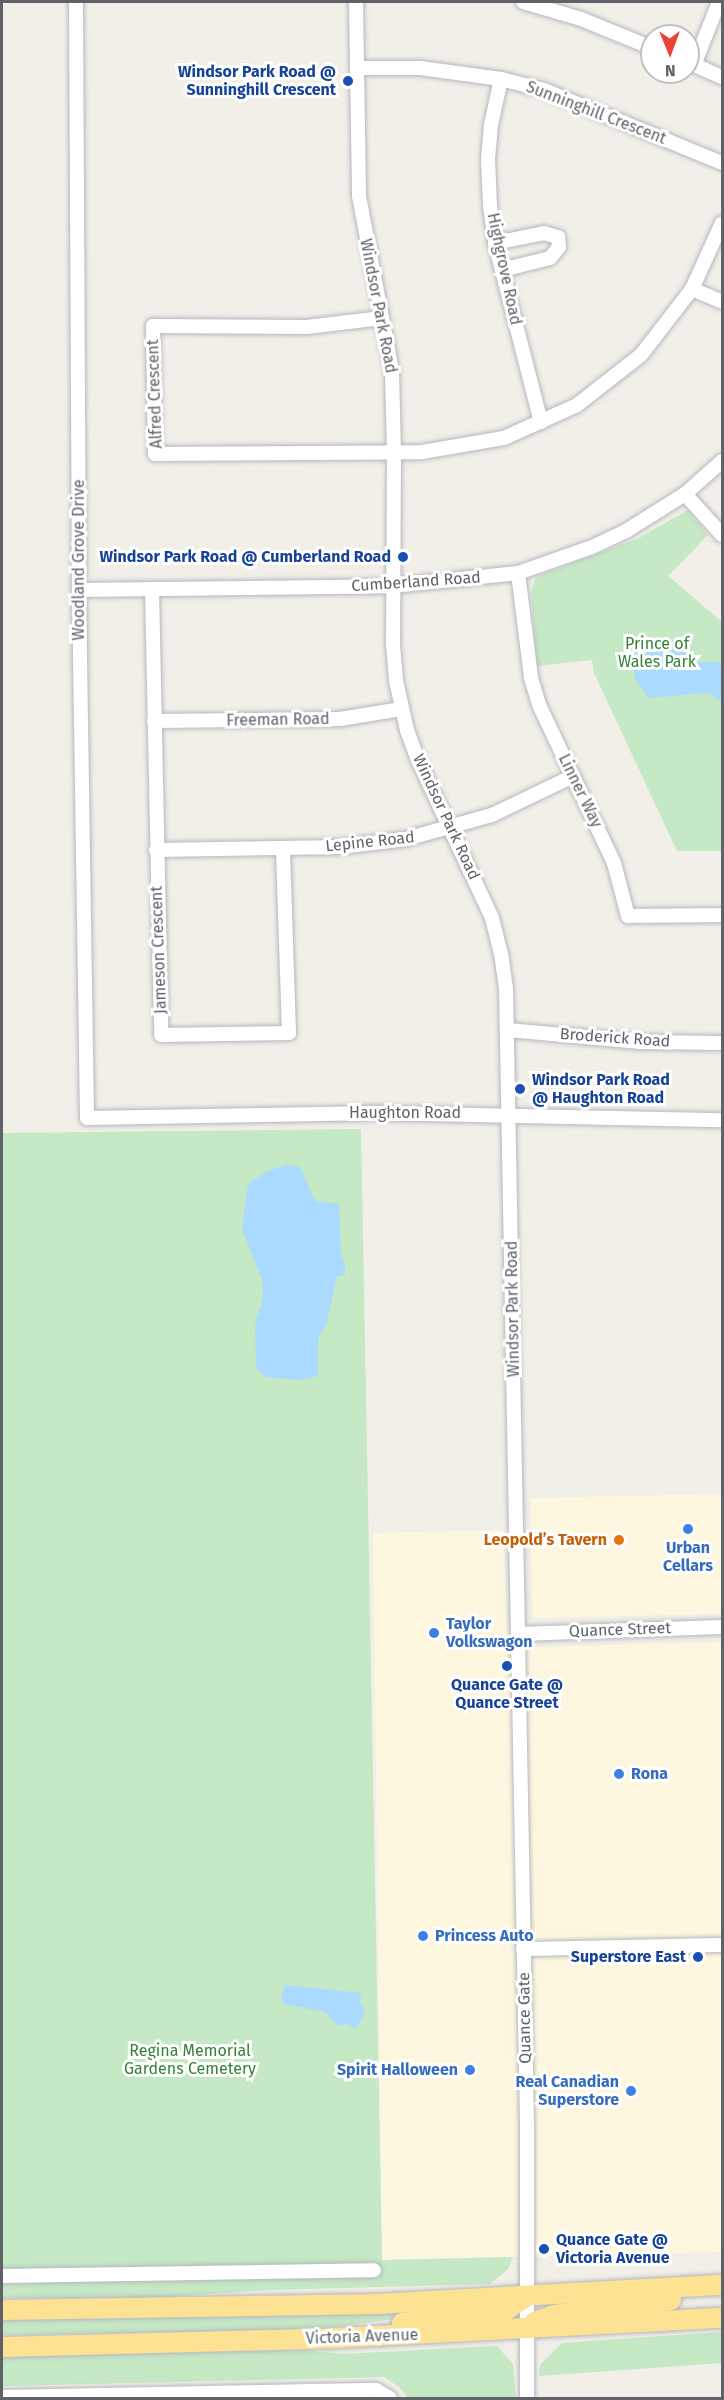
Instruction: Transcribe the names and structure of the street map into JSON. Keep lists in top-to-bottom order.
{
  "streets": {
    "highway": ["Victoria Avenue"],
    "street": [
      "Sunninghill Crescent",
      "Highgrove Road",
      "Windsor Park Road",
      "Alfred Crescent",
      "Woodland Grove Drive",
      "Cumberland Road",
      "Freeman Road",
      "Linner Way",
      "Lepine Road",
      "Jameson Crescent",
      "Broderick Road",
      "Haughton Road",
      "Quance Street",
      "Quance Gate"
    ]
  },
  "crossings": [
    ["Sunninghill Crescent", "Highgrove Road"],
    ["Sunninghill Crescent", "Windsor Park Road"],
    ["Windsor Park Road", "Alfred Crescent"],
    ["Windsor Park Road", "Cumberland Road"],
    ["Windsor Park Road", "Freeman Road"],
    ["Windsor Park Road", "Lepine Road"],
    ["Windsor Park Road", "Broderick Road"],
    ["Windsor Park Road", "Haughton Road"],
    ["Windsor Park Road", "Quance Street"],
    ["Windsor Park Road", "Quance Gate"],
    ["Woodland Grove Drive", "Cumberland Road"],
    ["Woodland Grove Drive", "Haughton Road"],
    ["Cumberland Road", "Linner Way"],
    ["Cumberland Road", "Jameson Crescent"],
    ["Freeman Road", "Jameson Crescent"],
    ["Linner Way", "Lepine Road"],
    ["Lepine Road", "Jameson Crescent"],
    ["Quance Street", "Quance Gate"],
    ["Quance Gate", "Victoria Avenue"]
  ],
  "parks": ["Prince of Wales Park", "Regina Memorial Gardens Cemetery"],
  "places": [
    "Windsor Park Road @ Sunninghill Crescent",
    "Windsor Park Road @ Cumberland Road",
    "Windsor Park Road @ Haughton Road",
    "Urban Cellars",
    "Leopold’s Tavern",
    "Taylor Volkswagon",
    "Quance Gate @ Quance Street",
    "Rona",
    "Princess Auto",
    "Superstore East",
    "Spirit Halloween",
    "Real Canadian Superstore",
    "Quance Gate @ Victoria Avenue"
  ],
  "north": "bottom"
}
